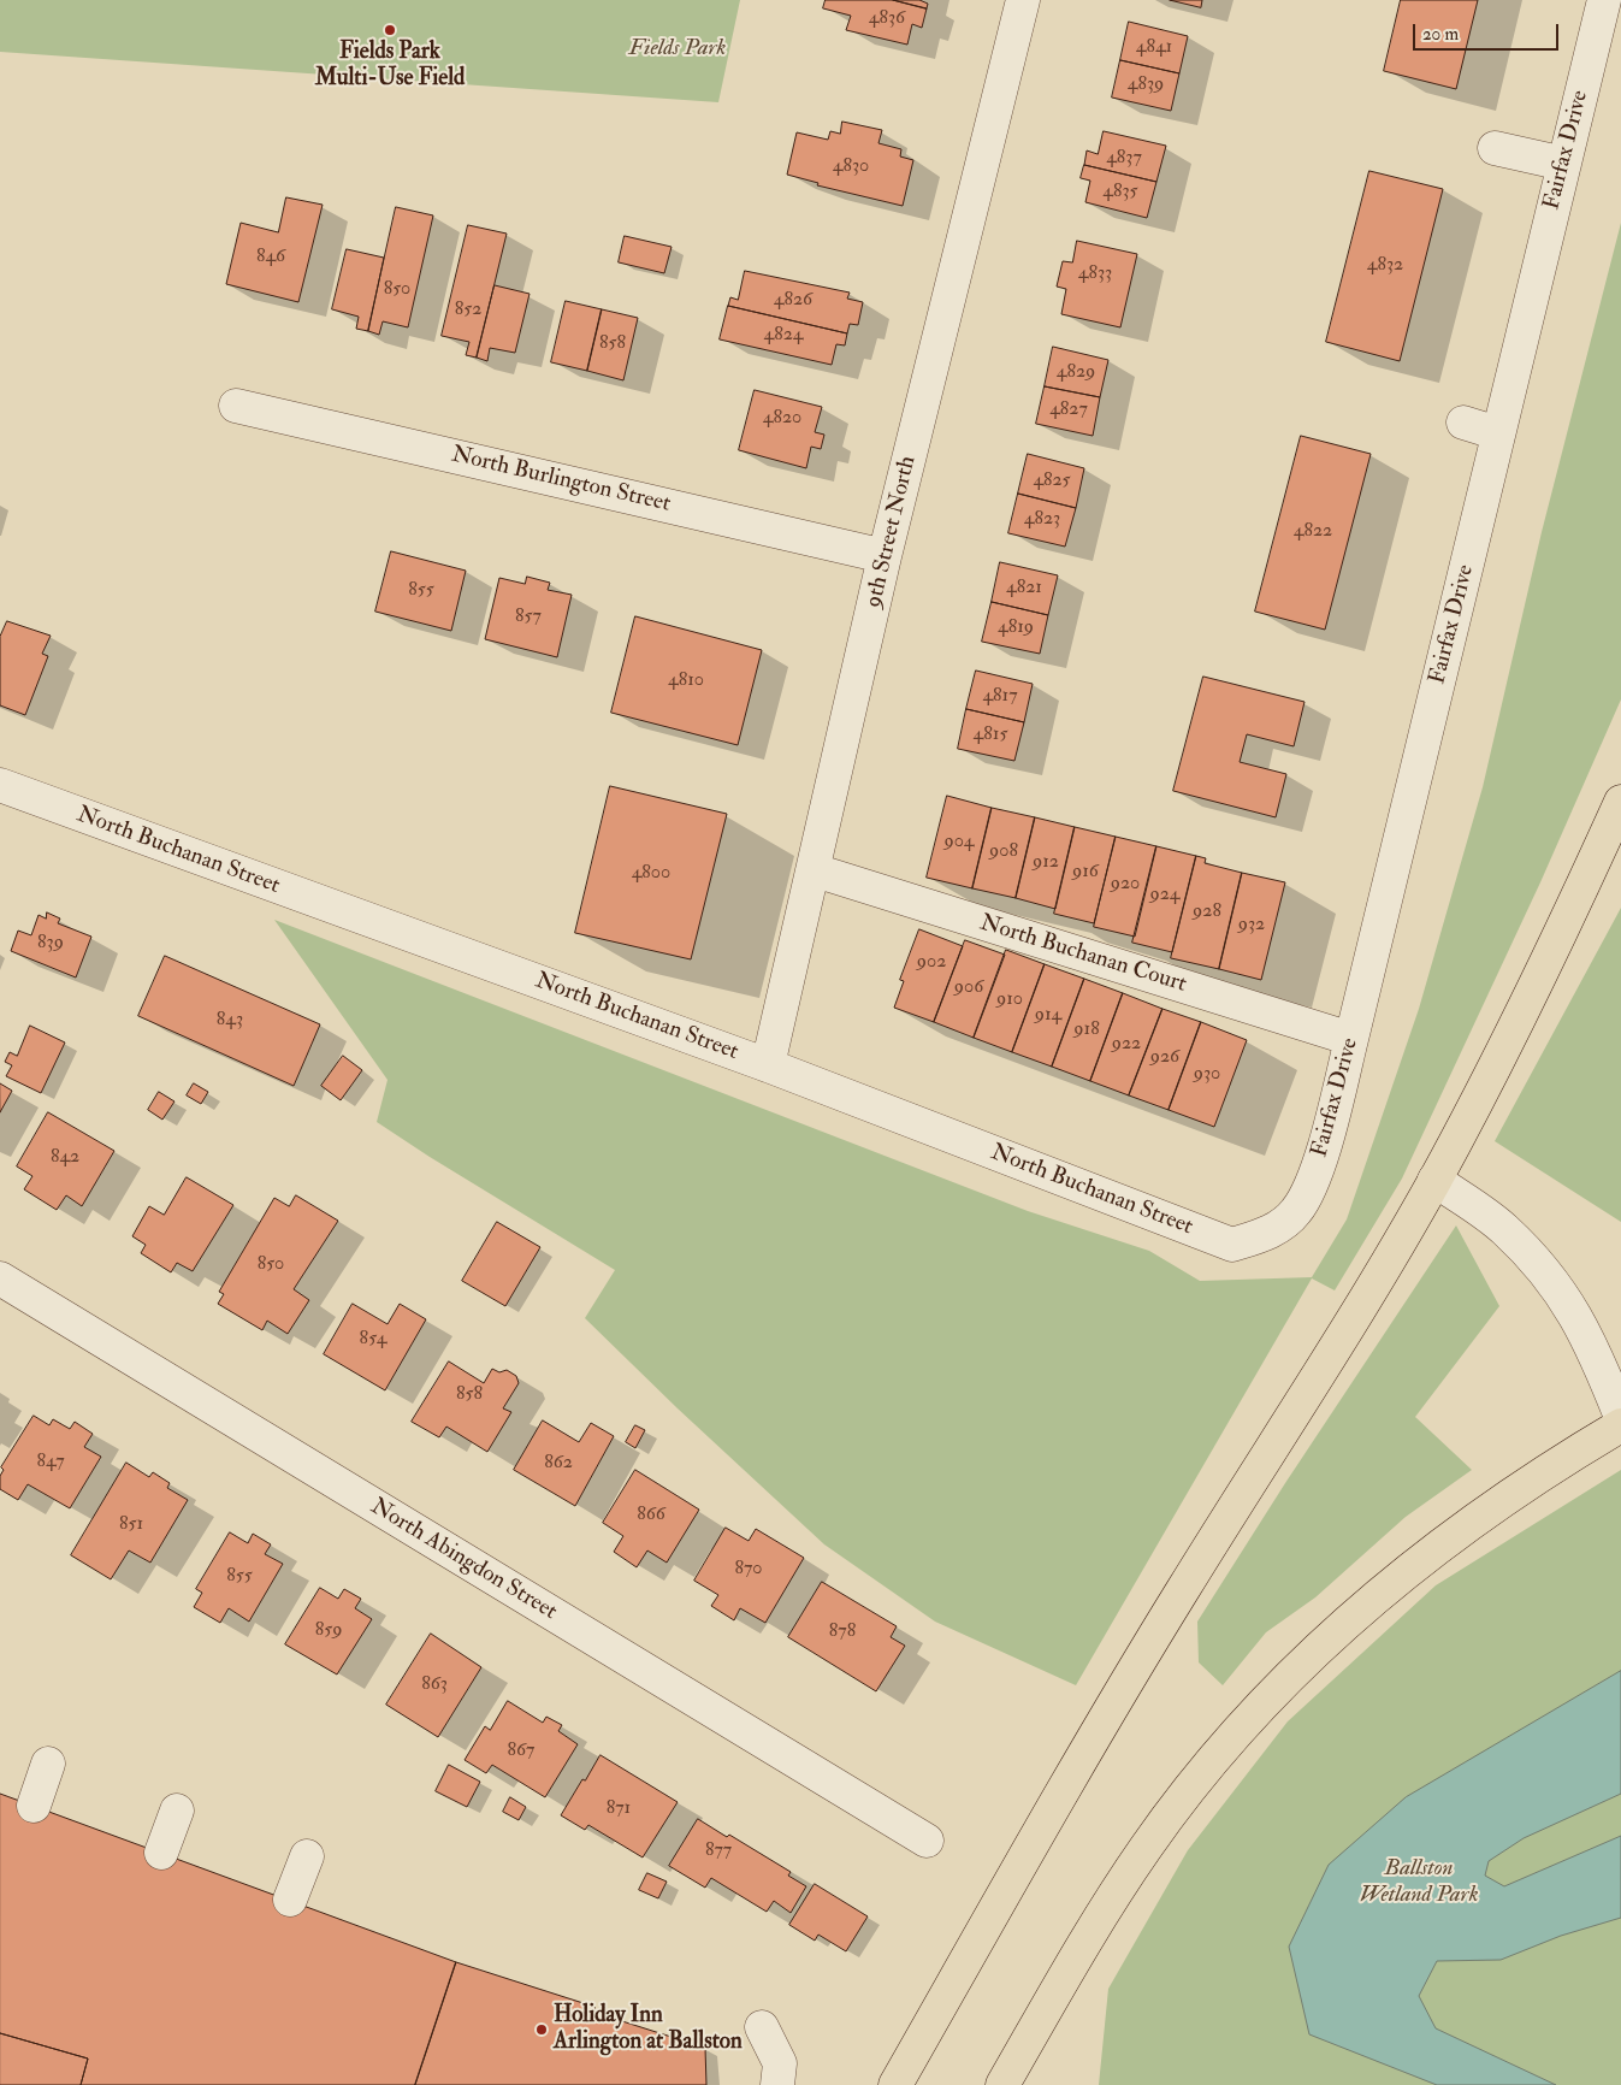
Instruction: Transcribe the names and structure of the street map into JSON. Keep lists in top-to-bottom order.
{
  "streets": {
    "street": [
      "Fairfax Drive",
      "North Burlington Street",
      "9th Street North",
      "North Buchanan Street",
      "North Buchanan Court",
      "North Abingdon Street"
    ]
  },
  "crossings": [
    ["Fairfax Drive", "North Buchanan Street"],
    ["Fairfax Drive", "North Buchanan Court"],
    ["North Burlington Street", "9th Street North"],
    ["9th Street North", "North Buchanan Street"],
    ["9th Street North", "North Buchanan Court"]
  ],
  "parks": ["Fields Park", "Ballston Wetland Park"],
  "places": ["Fields Park Multi-Use Field", "Holiday Inn Arlington at Ballston"],
  "house_numbers": [
    "4836",
    "4841",
    "4839",
    "4837",
    "4830",
    "4835",
    "846",
    "4832",
    "4833",
    "850",
    "4826",
    "852",
    "4824",
    "858",
    "4829",
    "4827",
    "4820",
    "4825",
    "4823",
    "4822",
    "4821",
    "855",
    "857",
    "4819",
    "4810",
    "4817",
    "4815",
    "904",
    "908",
    "912",
    "916",
    "4800",
    "920",
    "924",
    "928",
    "932",
    "839",
    "902",
    "906",
    "910",
    "914",
    "843",
    "918",
    "922",
    "926",
    "930",
    "842",
    "850",
    "854",
    "858",
    "847",
    "862",
    "866",
    "851",
    "870",
    "855",
    "859",
    "878",
    "863",
    "867",
    "871",
    "877"
  ],
  "scale_bar": "20 m"
}
